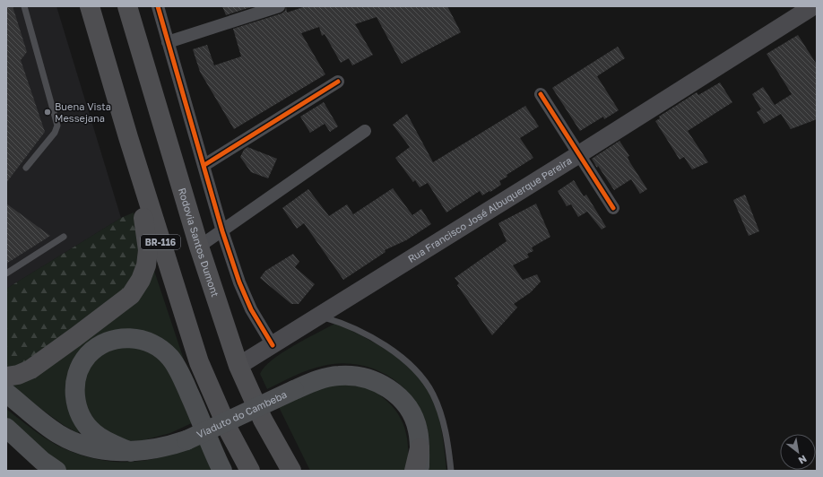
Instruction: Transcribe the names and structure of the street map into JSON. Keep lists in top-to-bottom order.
{
  "streets": {
    "highway": ["BR-116", "Rodovia Santos Dumont"],
    "main road": ["Rua Francisco José Albuquerque Pereira", "Viaduto do Cambeba"]
  },
  "crossings": [
    ["Rua Francisco José Albuquerque Pereira", "Rodovia Santos Dumont"]
  ],
  "places": ["Buena Vista Messejana"],
  "north": "bottom right"
}
